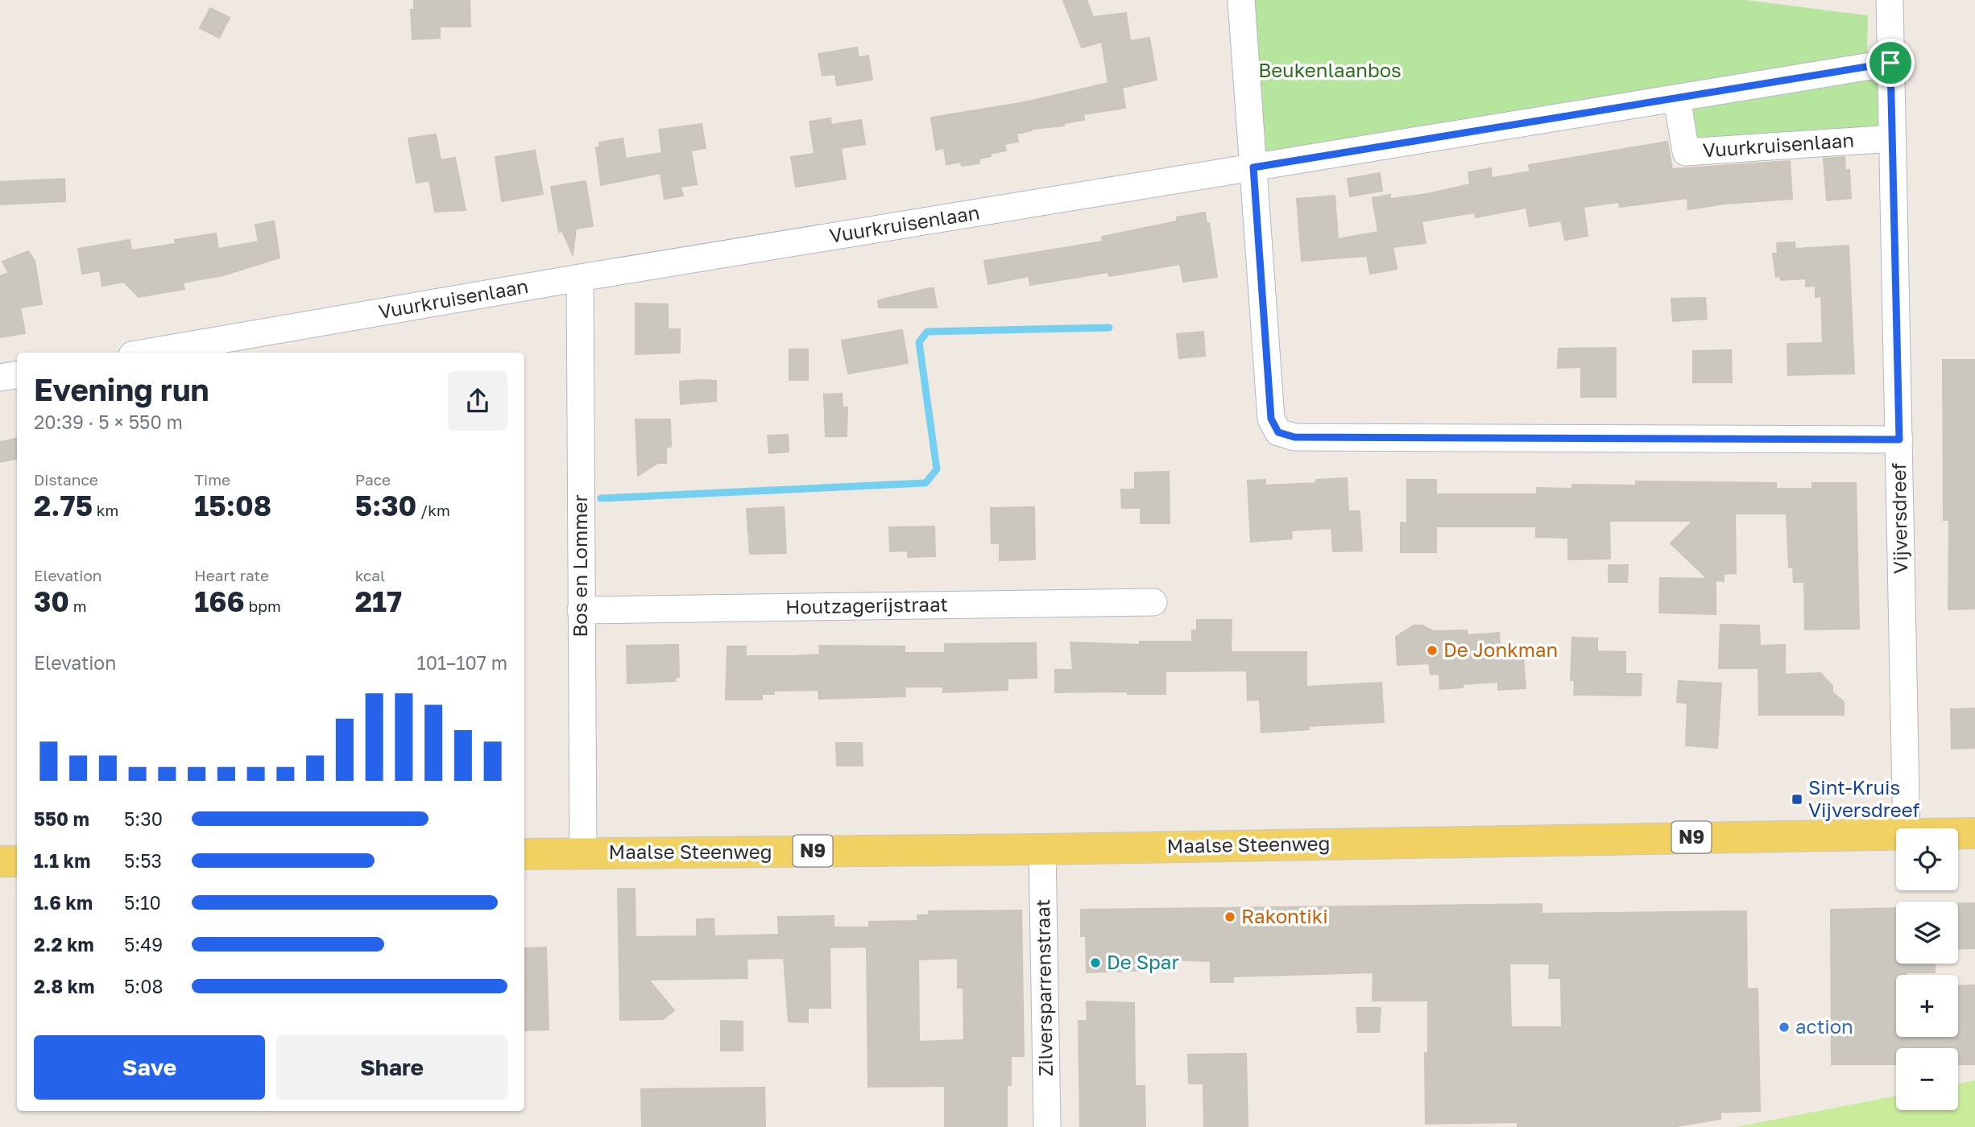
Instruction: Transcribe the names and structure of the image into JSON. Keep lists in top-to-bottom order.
{
  "streets": {
    "main road": ["N9", "Maalse Steenweg"],
    "street": [
      "Vuurkruisenlaan",
      "Vijversdreef",
      "Bos en Lommer",
      "Houtzagerijstraat",
      "Zilversparrenstraat"
    ]
  },
  "crossings": [
    ["Vuurkruisenlaan", "Vijversdreef"],
    ["Vuurkruisenlaan", "Bos en Lommer"],
    ["Bos en Lommer", "Houtzagerijstraat"],
    ["Bos en Lommer", "Maalse Steenweg"],
    ["Maalse Steenweg", "Zilversparrenstraat"]
  ],
  "parks": ["Beukenlaanbos"],
  "places": {
    "other": [
      "De Jonkman",
      "Rakontiki",
      "De Spar",
      "action"
    ],
    "transit": ["Sint-Kruis Vijversdreef"]
  },
  "page": {
    "heading": ["Evening run", "20:39 · 5 × 550 m"],
    "stats": [
      ["Distance", "2.75 km"],
      ["Time", "15:08"],
      ["Pace", "5:30 /km"],
      ["Elevation", "30 m"],
      ["Heart rate", "166 bpm"],
      ["kcal", "217"]
    ],
    "chart": ["Elevation", "101–107 m"],
    "list": [
      {
        "name": "550 m",
        "note": "5:30"
      },
      {
        "name": "1.1 km",
        "note": "5:53"
      },
      {
        "name": "1.6 km",
        "note": "5:10"
      },
      {
        "name": "2.2 km",
        "note": "5:49"
      },
      {
        "name": "2.8 km",
        "note": "5:08"
      }
    ],
    "map_buttons": ["+", "−"],
    "buttons": ["Save", "Share"]
  }
}
